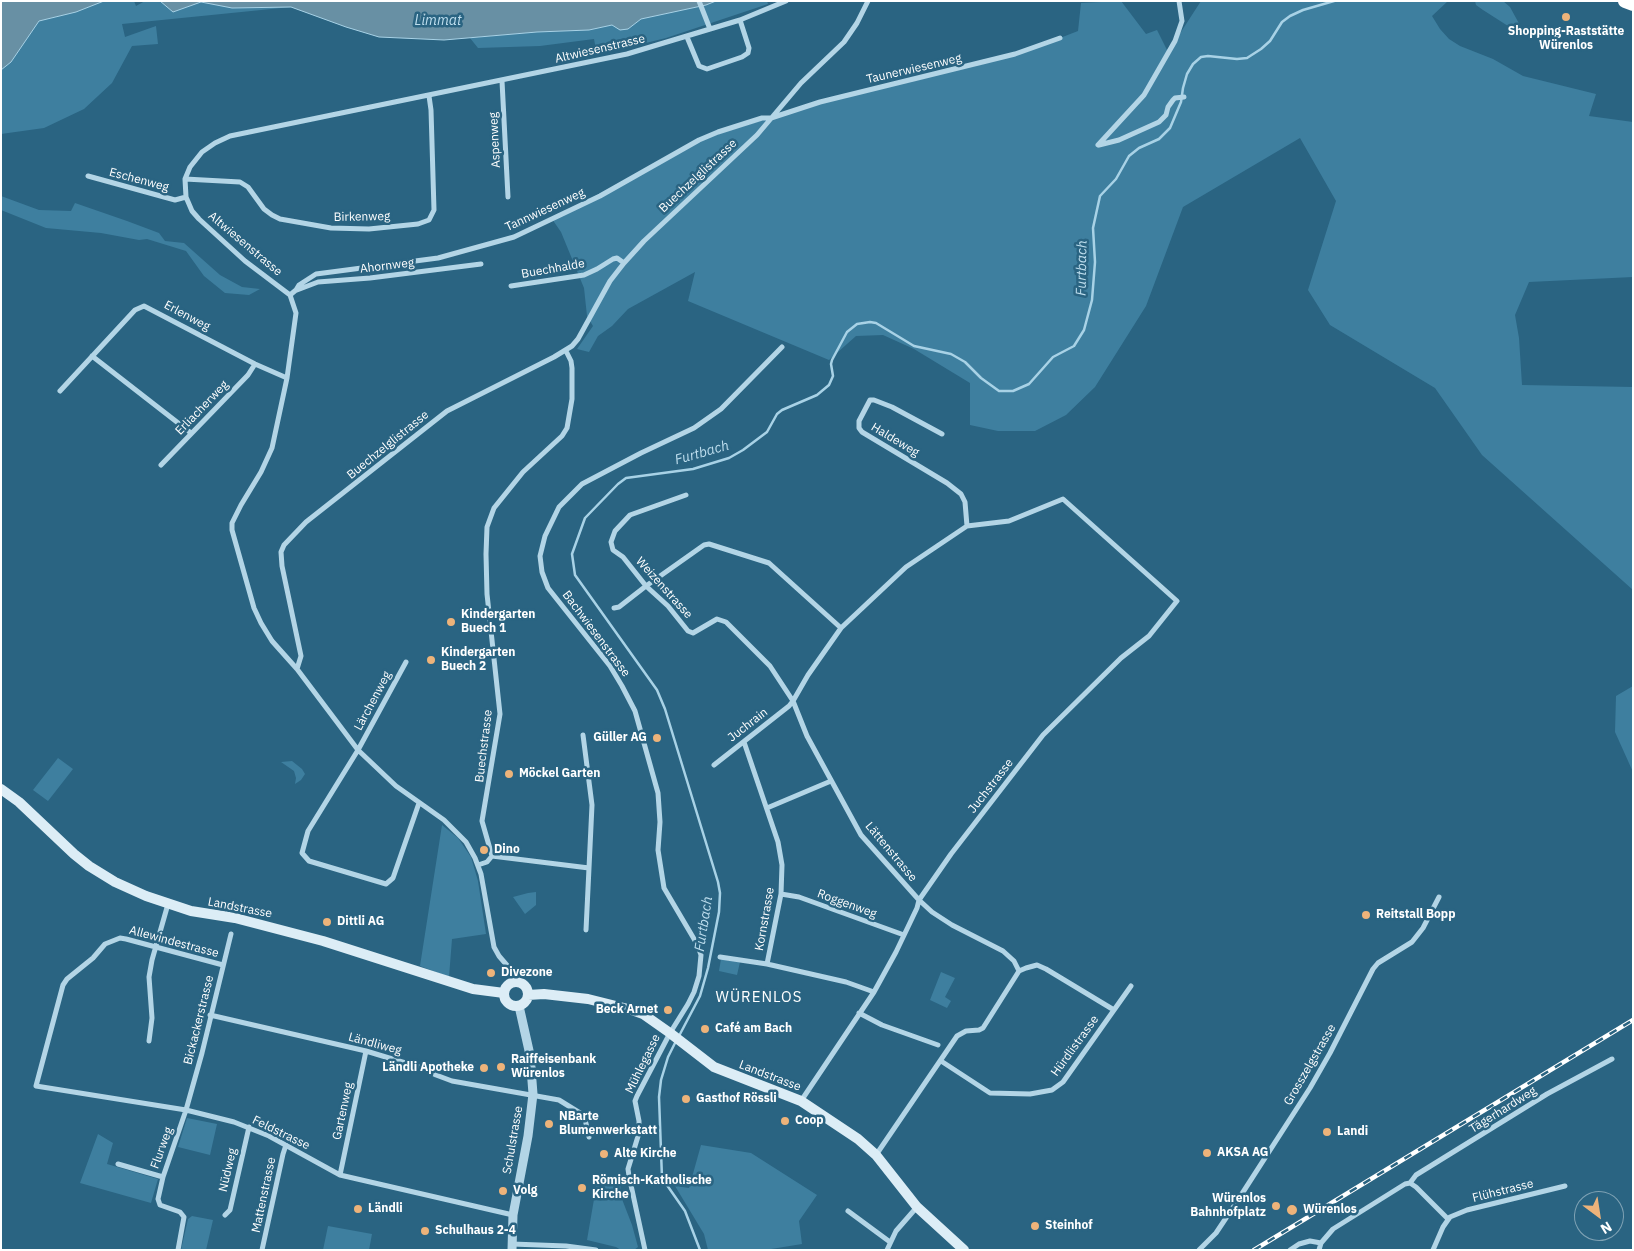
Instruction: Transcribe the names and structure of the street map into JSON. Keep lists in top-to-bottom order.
{
  "streets": {
    "main road": ["Landstrasse"],
    "street": [
      "Altwiesenstrasse",
      "Taunerwiesenweg",
      "Aspenweg",
      "Buechzelglistrasse",
      "Eschenweg",
      "Tannwiesenweg",
      "Birkenweg",
      "Ahornweg",
      "Buechhalde",
      "Erlenweg",
      "Erliacherweg",
      "Haldeweg",
      "Weizenstrasse",
      "Bachwiesenstrasse",
      "Lärchenweg",
      "Juchrain",
      "Buechstrasse",
      "Juchstrasse",
      "Lättenstrasse",
      "Roggenweg",
      "Kornstrasse",
      "Allewindestrasse",
      "Bickackerstrasse",
      "Ländliweg",
      "Hürdlistrasse",
      "Mühlegasse",
      "Grosszelgstrasse",
      "Tägerhardweg",
      "Gartenweg",
      "Feldstrasse",
      "Schulstrasse",
      "Flurweg",
      "Nüdweg",
      "Flühstrasse",
      "Mattenstrasse"
    ]
  },
  "crossings": [
    ["Altwiesenstrasse", "Aspenweg"],
    ["Altwiesenstrasse", "Eschenweg"],
    ["Altwiesenstrasse", "Tannwiesenweg"],
    ["Altwiesenstrasse", "Birkenweg"],
    ["Taunerwiesenweg", "Buechzelglistrasse"],
    ["Taunerwiesenweg", "Tannwiesenweg"],
    ["Buechzelglistrasse", "Tannwiesenweg"],
    ["Buechzelglistrasse", "Buechhalde"],
    ["Buechzelglistrasse", "Buechstrasse"],
    ["Tannwiesenweg", "Ahornweg"],
    ["Erlenweg", "Erliacherweg"],
    ["Haldeweg", "Juchstrasse"],
    ["Weizenstrasse", "Juchrain"],
    ["Weizenstrasse", "Lättenstrasse"],
    ["Bachwiesenstrasse", "Landstrasse"],
    ["Bachwiesenstrasse", "Mühlegasse"],
    ["Juchrain", "Lättenstrasse"],
    ["Juchrain", "Kornstrasse"],
    ["Juchstrasse", "Lättenstrasse"],
    ["Juchstrasse", "Roggenweg"],
    ["Juchstrasse", "Landstrasse"],
    ["Juchstrasse", "Kornstrasse"],
    ["Roggenweg", "Kornstrasse"],
    ["Landstrasse", "Mühlegasse"],
    ["Landstrasse", "Schulstrasse"],
    ["Allewindestrasse", "Bickackerstrasse"],
    ["Allewindestrasse", "Feldstrasse"],
    ["Bickackerstrasse", "Ländliweg"],
    ["Bickackerstrasse", "Feldstrasse"],
    ["Bickackerstrasse", "Flurweg"],
    ["Ländliweg", "Gartenweg"],
    ["Ländliweg", "Schulstrasse"],
    ["Gartenweg", "Feldstrasse"],
    ["Feldstrasse", "Schulstrasse"],
    ["Feldstrasse", "Flurweg"],
    ["Feldstrasse", "Nüdweg"],
    ["Feldstrasse", "Mattenstrasse"]
  ],
  "districts": ["WÜRENLOS"],
  "water": ["Limmat", "Furtbach"],
  "places": [
    "Shopping-Raststätte Würenlos",
    "Kindergarten Buech 1",
    "Kindergarten Buech 2",
    "Güller AG",
    "Möckel Garten",
    "Dino",
    "Reitstall Bopp",
    "Dittli AG",
    "Divezone",
    "Beck Arnet",
    "Café am Bach",
    "Raiffeisenbank Würenlos",
    "Ländli Apotheke",
    "Gasthof Rössli",
    "Coop",
    "NBarte Blumenwerkstatt",
    "Landi",
    "AKSA AG",
    "Alte Kirche",
    "Römisch-Katholische Kirche",
    "Volg",
    "Würenlos Bahnhofplatz",
    "Ländli",
    "Würenlos",
    "Steinhof",
    "Schulhaus 2-4"
  ],
  "north": "bottom right"
}
